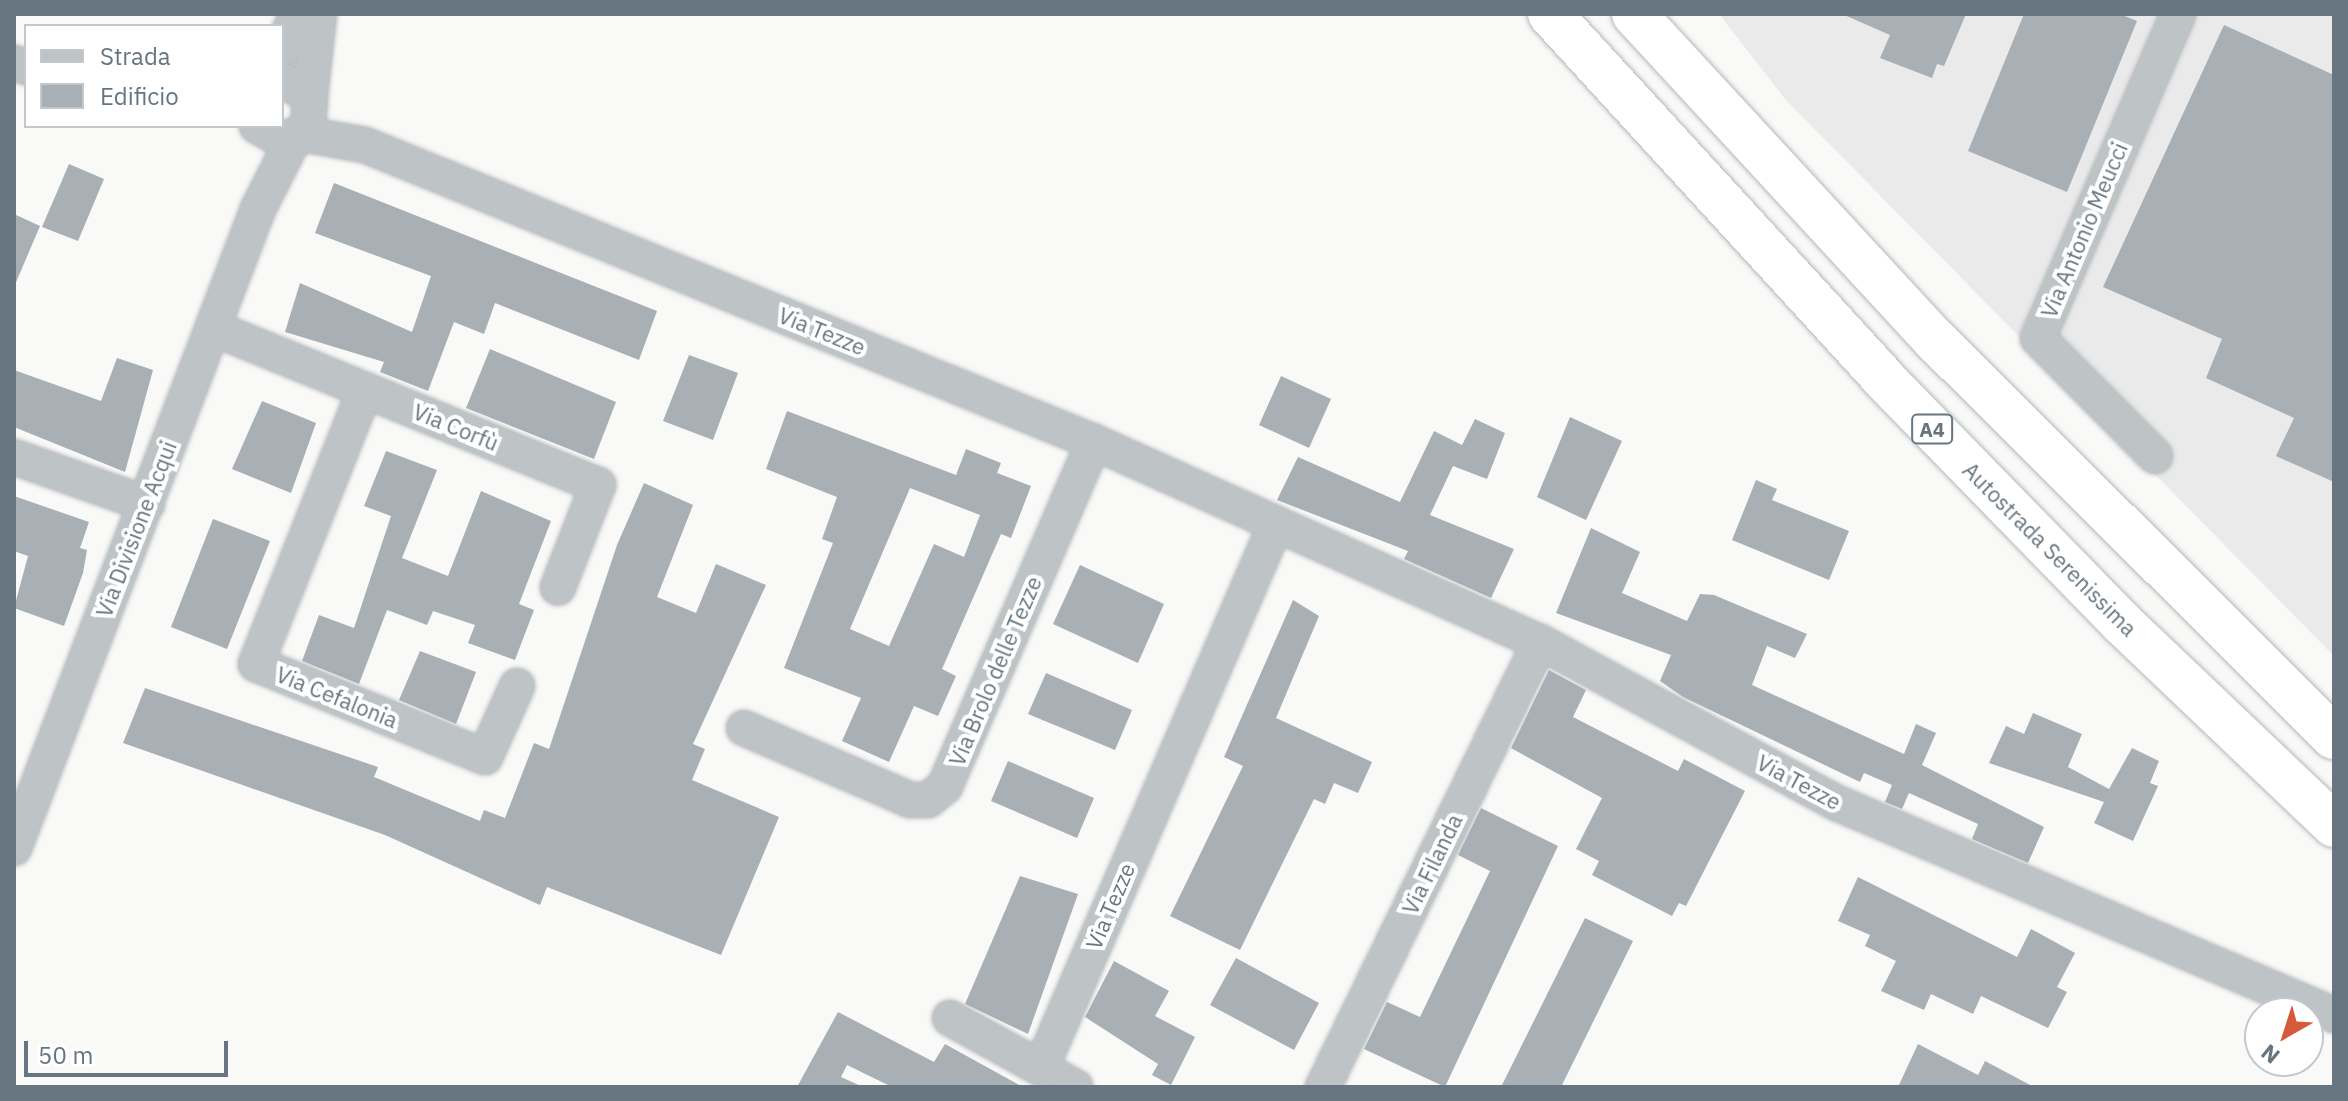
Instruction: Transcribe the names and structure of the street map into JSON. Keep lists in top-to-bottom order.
{
  "streets": {
    "highway": ["A4", "Autostrada Serenissima"],
    "street": [
      "Via Antonio Meucci",
      "Via Tezze",
      "Via Corfù",
      "Via Divisione Acqui",
      "Via Brolo delle Tezze",
      "Via Cefalonia",
      "Via Filanda"
    ]
  },
  "crossings": [
    ["Via Tezze", "Via Brolo delle Tezze"],
    ["Via Tezze", "Via Filanda"],
    ["Via Corfù", "Via Divisione Acqui"],
    ["Via Corfù", "Via Cefalonia"]
  ],
  "legend": ["Strada", "Edificio"],
  "scale_bar": "50 m",
  "north": "bottom left"
}
